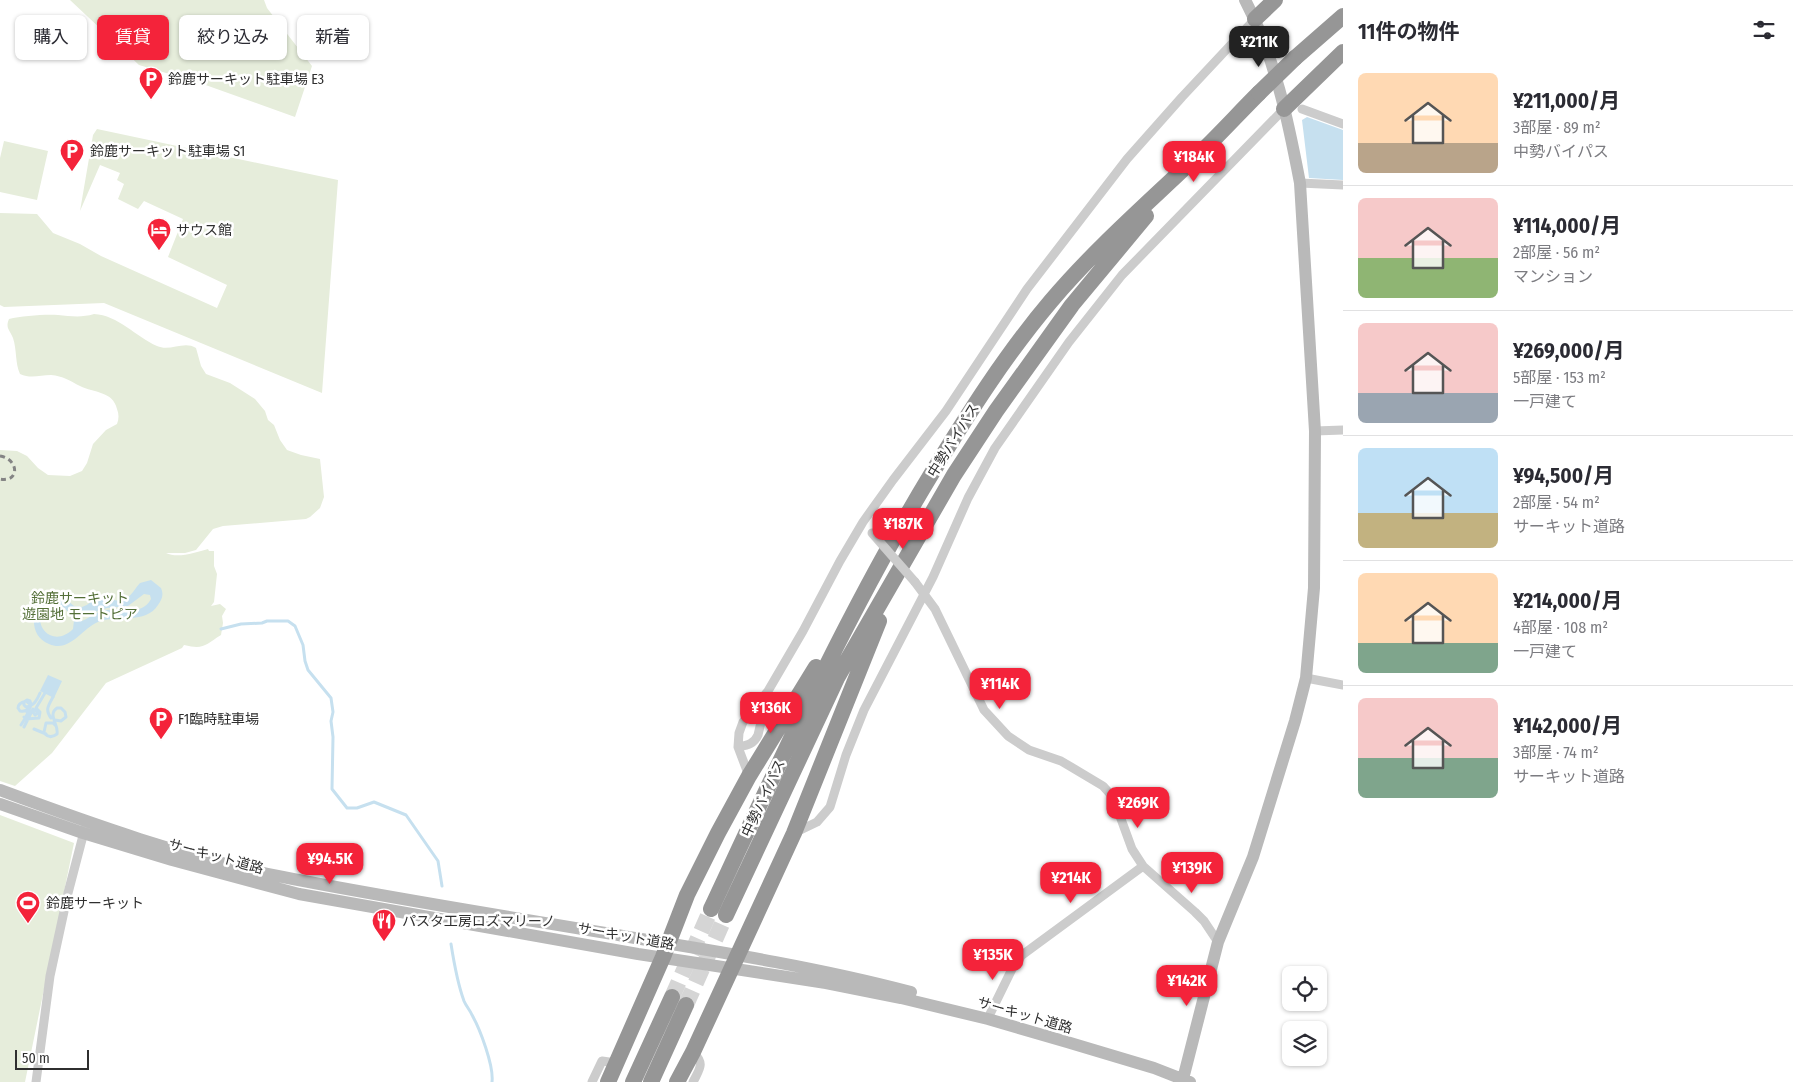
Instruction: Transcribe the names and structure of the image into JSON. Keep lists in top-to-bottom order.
{
  "streets": {
    "highway": ["中勢バイパス"],
    "street": ["サーキット道路"]
  },
  "parks": ["鈴鹿サーキット 遊園地 モートピア"],
  "places": {
    "parking": ["鈴鹿サーキット駐車場 E3", "鈴鹿サーキット駐車場 S1", "F1臨時駐車場"],
    "hotel": ["サウス館"],
    "sports": ["鈴鹿サーキット"],
    "restaurant": ["パスタ工房ロズマリーノ"]
  },
  "scale_bar": "50 m",
  "page": {
    "heading": "11件の物件",
    "chip": [
      "購入",
      "賃貸",
      "絞り込み",
      "新着"
    ],
    "price": [
      "¥211K",
      "¥184K",
      "¥187K",
      "¥114K",
      "¥136K",
      "¥269K",
      "¥94.5K",
      "¥139K",
      "¥214K",
      "¥135K",
      "¥142K"
    ],
    "list": [
      {
        "name": "¥211,000/月",
        "note": "3部屋 · 89 m² · 中勢バイパス"
      },
      {
        "name": "¥114,000/月",
        "note": "2部屋 · 56 m² · マンション"
      },
      {
        "name": "¥269,000/月",
        "note": "5部屋 · 153 m² · 一戸建て"
      },
      {
        "name": "¥94,500/月",
        "note": "2部屋 · 54 m² · サーキット道路"
      },
      {
        "name": "¥214,000/月",
        "note": "4部屋 · 108 m² · 一戸建て"
      },
      {
        "name": "¥142,000/月",
        "note": "3部屋 · 74 m² · サーキット道路"
      }
    ],
    "scale": "50 m"
  }
}
